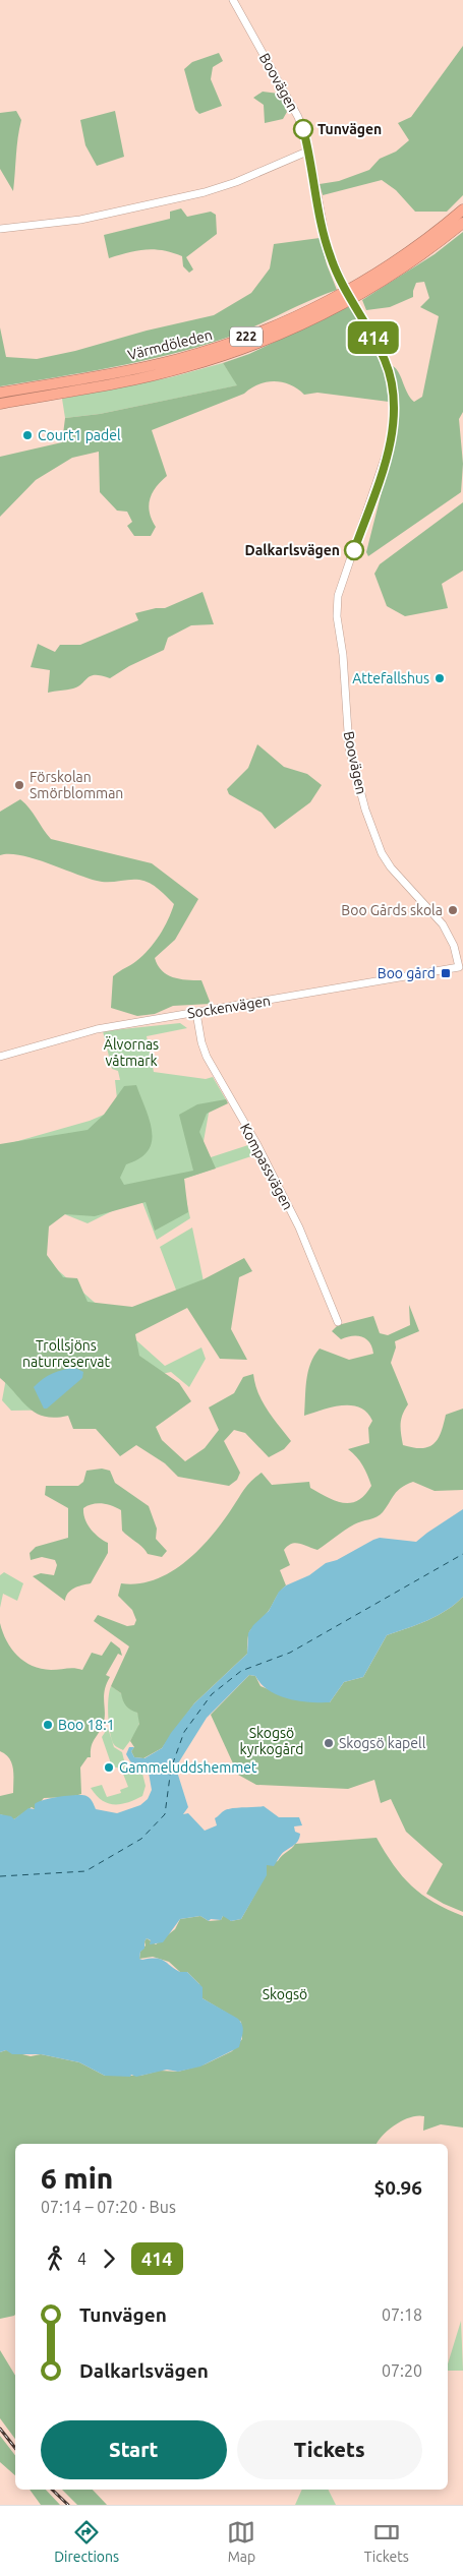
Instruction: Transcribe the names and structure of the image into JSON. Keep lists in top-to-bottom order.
{
  "streets": {
    "highway": ["222", "Värmdöleden"],
    "street": ["Boovägen", "Sockenvägen", "Kompassvägen"]
  },
  "crossings": [
    ["Boovägen", "Sockenvägen"],
    ["Sockenvägen", "Kompassvägen"]
  ],
  "parks": [
    "Älvornas våtmark",
    "Trollsjöns naturreservat",
    "Skogsö kyrkogård",
    "Skogsö"
  ],
  "places": {
    "other": [
      "Tunvägen",
      "Court1 padel",
      "Dalkarlsvägen",
      "Attefallshus",
      "Förskolan Smörblomman",
      "Boo Gårds skola",
      "Boo 18:1",
      "Skogsö kapell",
      "Gammeluddshemmet"
    ],
    "transit": ["Boo gård"]
  },
  "lines": ["bus line 414"],
  "page": {
    "on_map": "414",
    "heading": ["6 min", "07:14 – 07:20 · Bus", "$0.96"],
    "legs": ["4", "414"],
    "list": [
      {
        "name": "Tunvägen",
        "value": "07:18"
      },
      {
        "name": "Dalkarlsvägen",
        "value": "07:20"
      }
    ],
    "buttons": ["Start", "Tickets"],
    "tabs": ["Directions", "Map", "Tickets"]
  }
}
